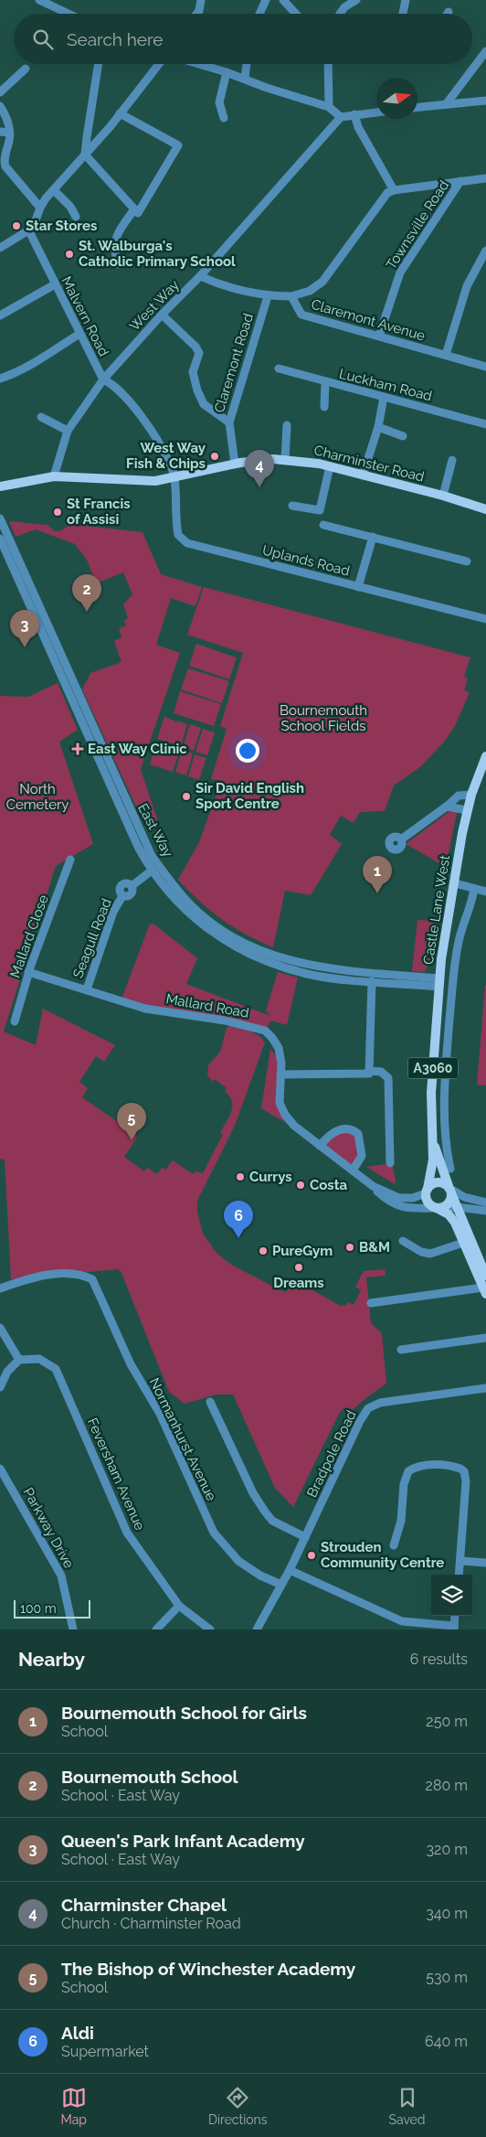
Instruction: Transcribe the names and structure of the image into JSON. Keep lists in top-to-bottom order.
{
  "streets": {
    "main road": ["Charminster Road", "Castle Lane West", "A3060"],
    "street": [
      "Townsville Road",
      "West Way",
      "Malvern Road",
      "Claremont Avenue",
      "Claremont Road",
      "Luckham Road",
      "Uplands Road",
      "East Way",
      "Mallard Close",
      "Seagull Road",
      "Mallard Road",
      "Normanhurst Avenue",
      "Bradpole Road",
      "Feversham Avenue",
      "Parkway Drive"
    ]
  },
  "crossings": [
    ["Townsville Road", "Claremont Avenue"],
    ["West Way", "Malvern Road"],
    ["West Way", "Charminster Road"],
    ["Malvern Road", "Charminster Road"],
    ["Malvern Road", "Uplands Road"],
    ["Claremont Road", "Charminster Road"],
    ["Charminster Road", "Uplands Road"],
    ["East Way", "Castle Lane West"],
    ["East Way", "Seagull Road"],
    ["Castle Lane West", "Mallard Road"],
    ["Mallard Close", "Mallard Road"],
    ["Seagull Road", "Mallard Road"],
    ["Normanhurst Avenue", "Bradpole Road"]
  ],
  "parks": ["Bournemouth School Fields", "North Cemetery"],
  "places": {
    "other": [
      "Star Stores",
      "St. Walburga's Catholic Primary School",
      "West Way Fish & Chips",
      "St Francis of Assisi",
      "Sir David English Sport Centre",
      "Currys",
      "Costa",
      "B&M",
      "PureGym",
      "Dreams",
      "Strouden Community Centre"
    ],
    "health": ["East Way Clinic"]
  },
  "scale_bar": "100 m",
  "north": "right",
  "page": {
    "search": "Search here",
    "pins": [
      "4",
      "2",
      "3",
      "1",
      "5",
      "6"
    ],
    "scale": "100 m",
    "heading": ["Nearby", "6 results"],
    "list": [
      {
        "mark": "1",
        "name": "Bournemouth School for Girls",
        "note": "School",
        "value": "250 m"
      },
      {
        "mark": "2",
        "name": "Bournemouth School",
        "note": "School · East Way",
        "value": "280 m"
      },
      {
        "mark": "3",
        "name": "Queen's Park Infant Academy",
        "note": "School · East Way",
        "value": "320 m"
      },
      {
        "mark": "4",
        "name": "Charminster Chapel",
        "note": "Church · Charminster Road",
        "value": "340 m"
      },
      {
        "mark": "5",
        "name": "The Bishop of Winchester Academy",
        "note": "School",
        "value": "530 m"
      },
      {
        "mark": "6",
        "name": "Aldi",
        "note": "Supermarket",
        "value": "640 m"
      }
    ],
    "nav": ["Map", "Directions", "Saved"]
  }
}
